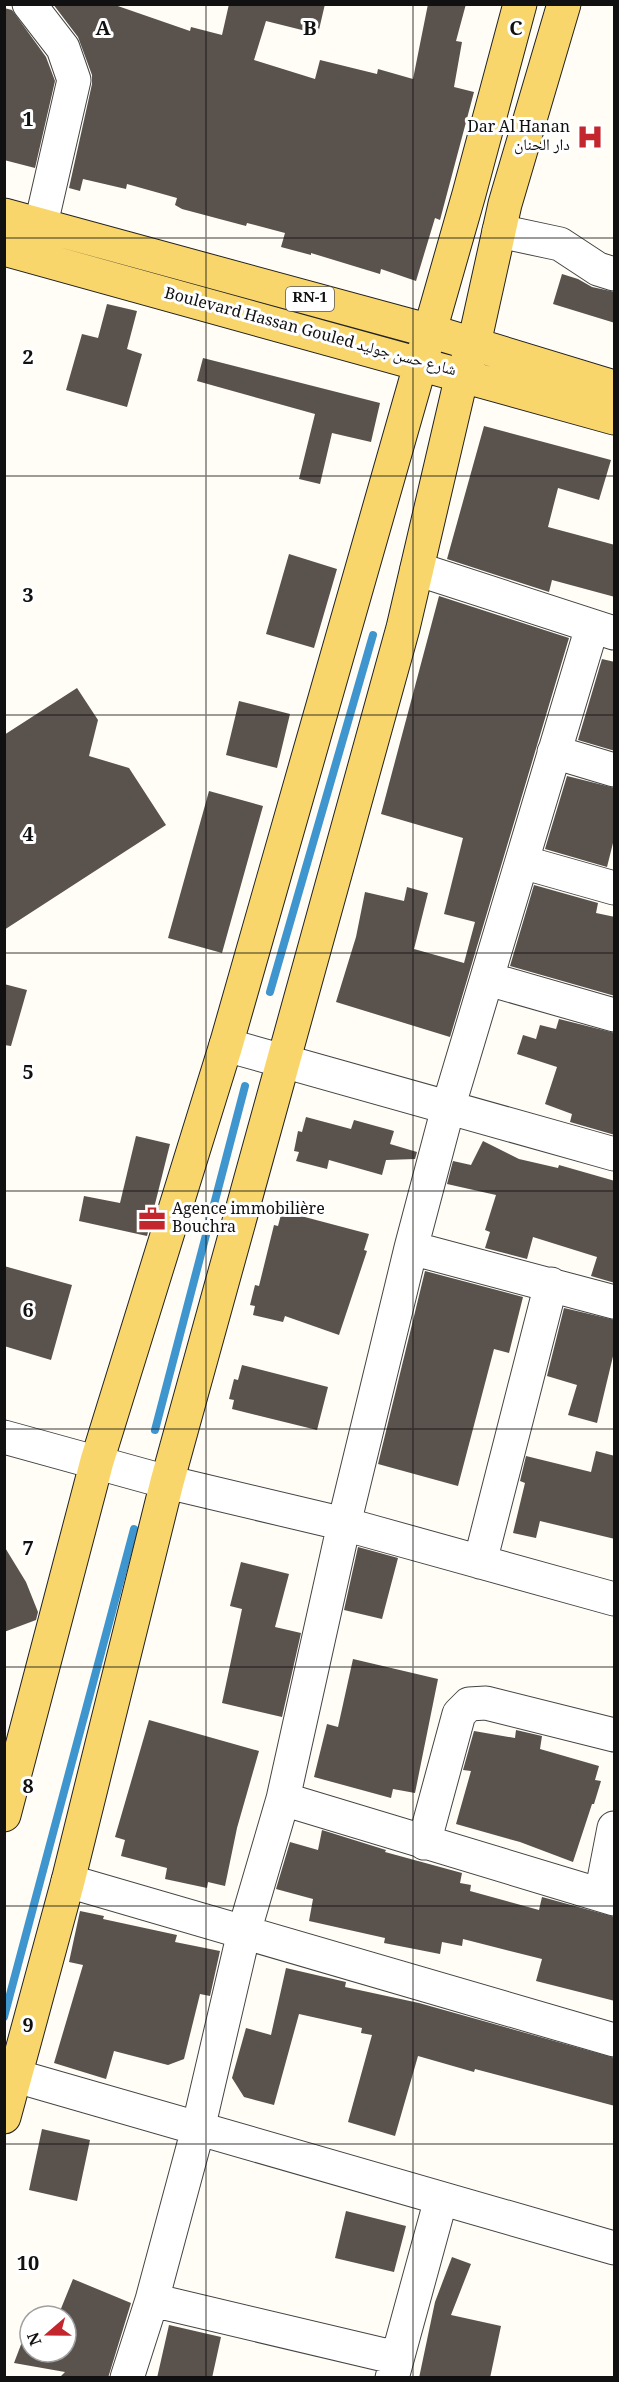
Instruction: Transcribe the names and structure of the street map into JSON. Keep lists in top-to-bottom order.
{
  "streets": {
    "main road": ["RN-1", "Boulevard Hassan Gouled شارع حسن جوليد"]
  },
  "places": {
    "hospital": ["Dar Al Hanan دار الحنان"],
    "office": ["Agence immobilière Bouchra"]
  },
  "north": "left",
  "grid": {
    "columns": ["A", "B", "C"],
    "rows": [
      "1",
      "2",
      "3",
      "4",
      "5",
      "6",
      "7",
      "8",
      "9",
      "10"
    ]
  }
}
